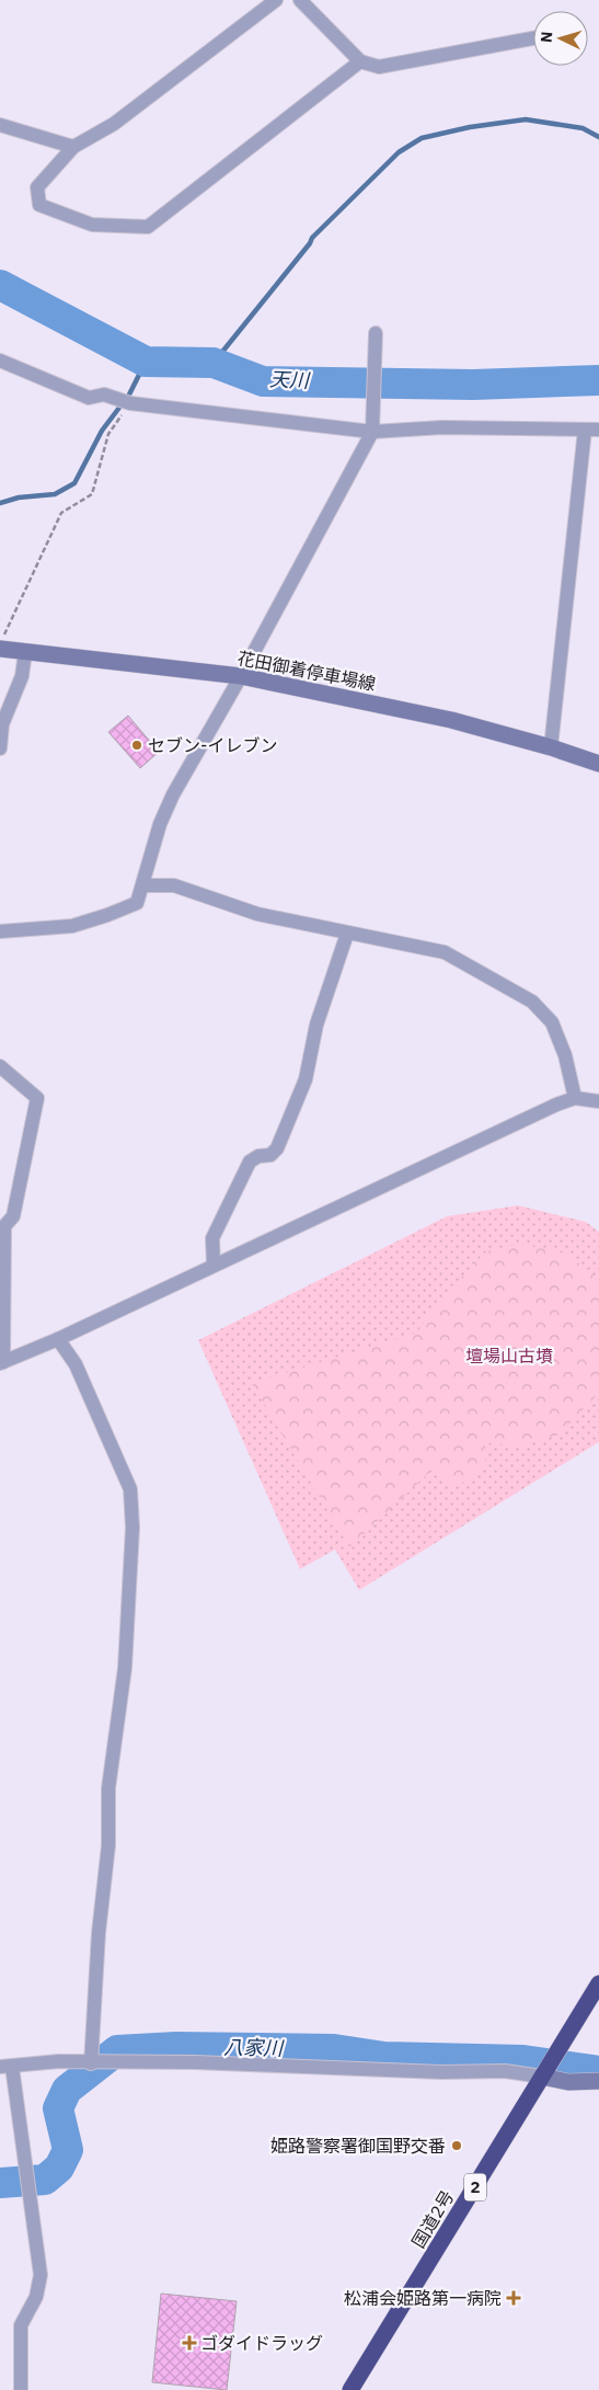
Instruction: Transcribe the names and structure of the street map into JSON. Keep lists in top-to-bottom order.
{
  "streets": {
    "highway": ["2", "国道2号"],
    "main road": ["花田御着停車場線"]
  },
  "water": ["天川", "八家川"],
  "parks": ["壇場山古墳"],
  "places": {
    "other": ["セブン-イレブン", "姫路警察署御国野交番"],
    "health": ["松浦会姫路第一病院", "ゴダイドラッグ"]
  },
  "north": "left"
}
